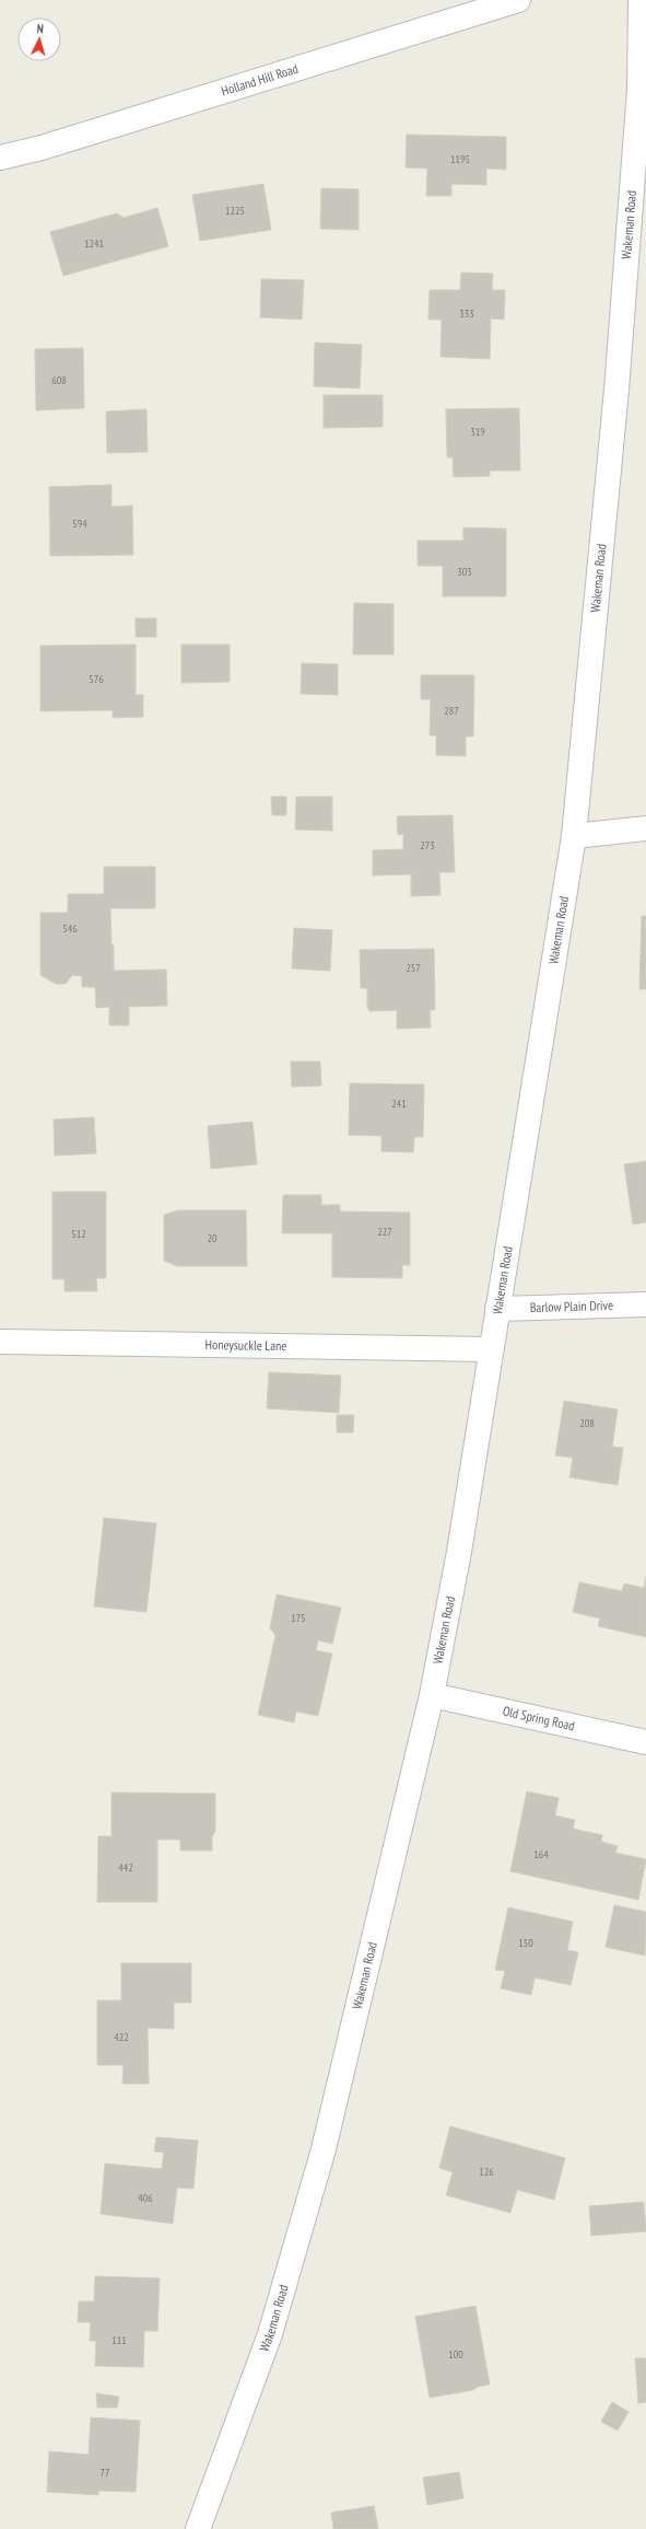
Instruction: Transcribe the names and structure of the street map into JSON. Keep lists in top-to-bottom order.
{
  "streets": {
    "street": [
      "Holland Hill Road",
      "Wakeman Road",
      "Barlow Plain Drive",
      "Honeysuckle Lane",
      "Old Spring Road"
    ]
  },
  "crossings": [
    ["Wakeman Road", "Barlow Plain Drive"],
    ["Wakeman Road", "Honeysuckle Lane"],
    ["Wakeman Road", "Old Spring Road"]
  ],
  "house_numbers": [
    "1195",
    "1225",
    "1241",
    "333",
    "608",
    "319",
    "594",
    "303",
    "576",
    "287",
    "273",
    "546",
    "257",
    "241",
    "227",
    "512",
    "20",
    "208",
    "175",
    "164",
    "442",
    "150",
    "422",
    "126",
    "406",
    "111",
    "100",
    "77"
  ],
  "north": "top"
}
